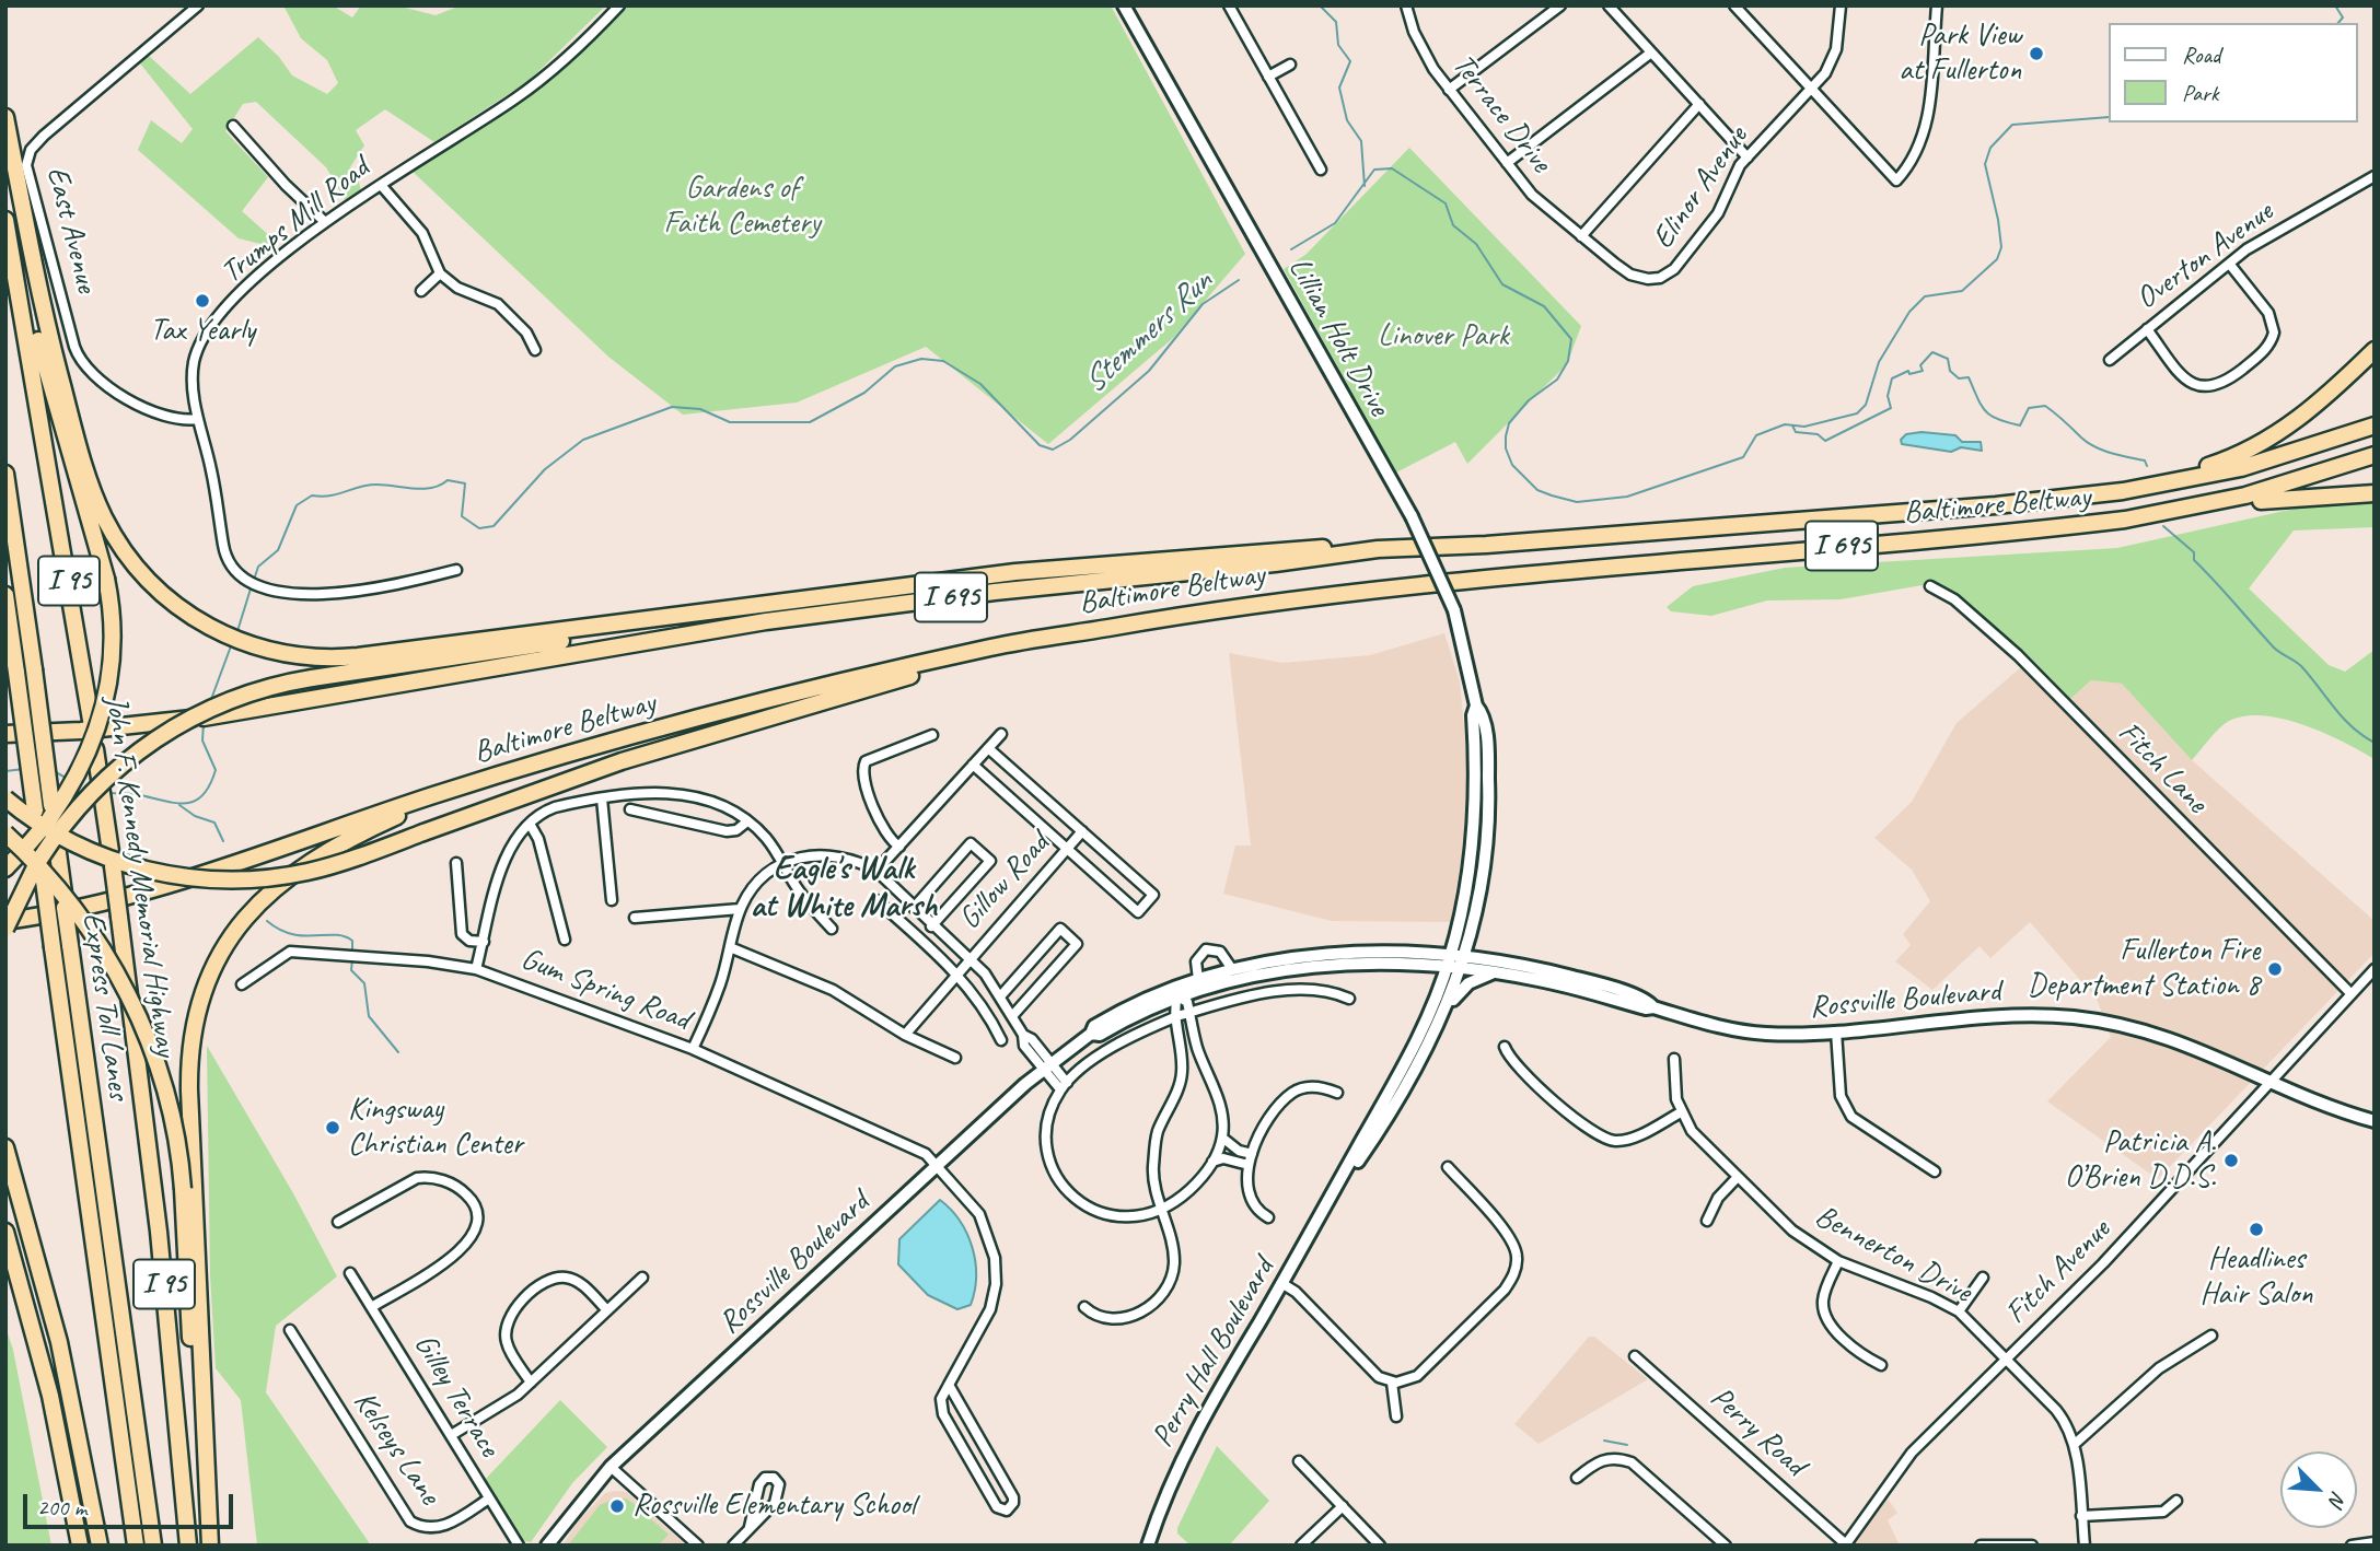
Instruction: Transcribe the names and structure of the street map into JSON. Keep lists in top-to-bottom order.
{
  "streets": {
    "highway": [
      "Baltimore Beltway",
      "I 695",
      "I 95",
      "John F. Kennedy Memorial Highway",
      "Express Toll Lanes"
    ],
    "main road": ["Lillian Holt Drive", "Rossville Boulevard", "Perry Hall Boulevard"],
    "street": [
      "Terrace Drive",
      "Elinor Avenue",
      "Trumps Mill Road",
      "East Avenue",
      "Overton Avenue",
      "Fitch Lane",
      "Gillow Road",
      "Gum Spring Road",
      "Bennerton Drive",
      "Fitch Avenue",
      "Gilley Terrace",
      "Perry Road",
      "Kelseys Lane"
    ]
  },
  "crossings": [
    ["Terrace Drive", "Elinor Avenue"],
    ["Trumps Mill Road", "East Avenue"],
    ["Lillian Holt Drive", "Rossville Boulevard"],
    ["Lillian Holt Drive", "Perry Hall Boulevard"],
    ["Fitch Lane", "Fitch Avenue"],
    ["Gum Spring Road", "Rossville Boulevard"],
    ["Rossville Boulevard", "Fitch Avenue"],
    ["Rossville Boulevard", "Perry Hall Boulevard"],
    ["Bennerton Drive", "Fitch Avenue"],
    ["Fitch Avenue", "Perry Road"],
    ["Gilley Terrace", "Kelseys Lane"]
  ],
  "districts": ["Eagle's Walk at White Marsh"],
  "water": ["Stemmers Run"],
  "parks": ["Gardens of Faith Cemetery", "Linover Park"],
  "places": [
    "Park View at Fullerton",
    "Tax Yearly",
    "Fullerton Fire Department Station 8",
    "Kingsway Christian Center",
    "Patricia A. O’Brien D.D.S.",
    "Headlines Hair Salon",
    "Rossville Elementary School"
  ],
  "legend": ["Road", "Park"],
  "scale_bar": "200 m",
  "north": "bottom right"
}
